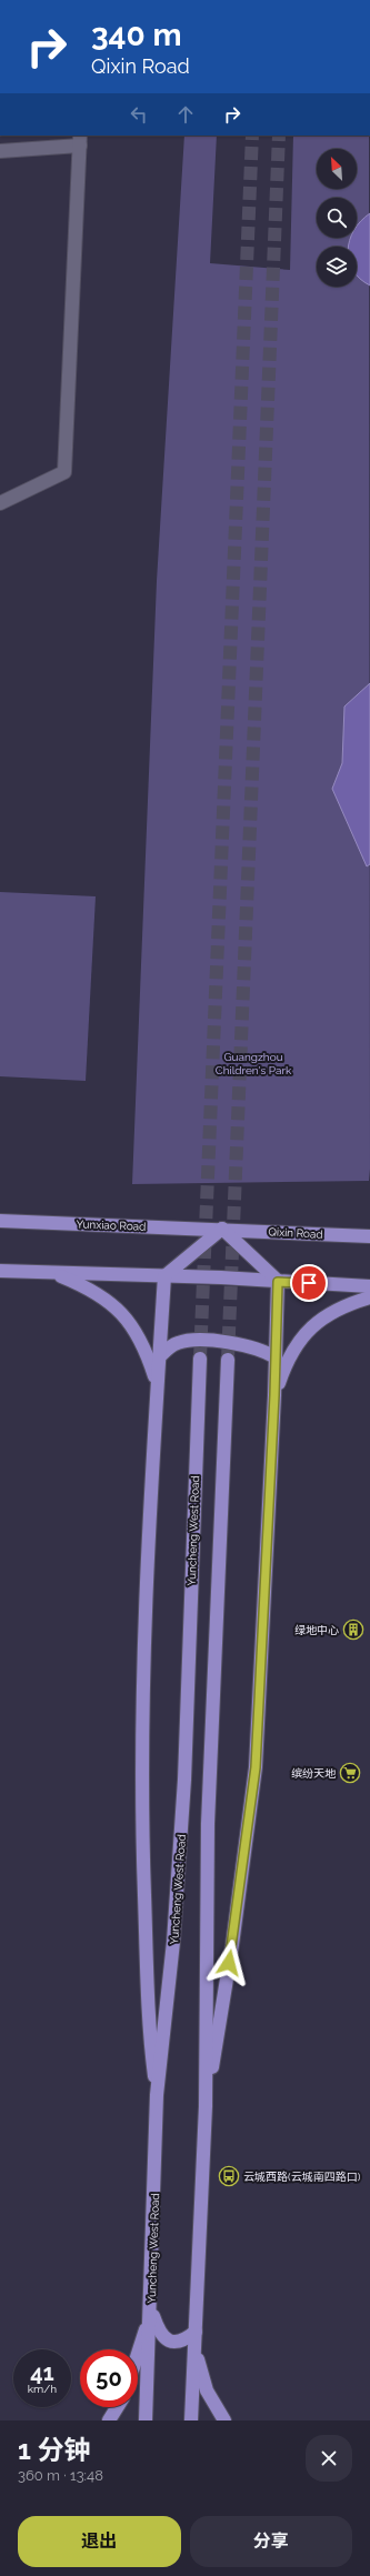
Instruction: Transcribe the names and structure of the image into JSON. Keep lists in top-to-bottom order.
{
  "streets": {
    "main road": ["Yunxiao Road", "Qixin Road", "Yuncheng West Road"]
  },
  "crossings": [
    ["Yunxiao Road", "Qixin Road"]
  ],
  "parks": ["Guangzhou Children's Park"],
  "places": {
    "building": ["绿地中心"],
    "supermarket": ["缤纷天地"],
    "bus stop": ["云城西路(云城南四路口)"]
  },
  "north": "top left",
  "page": {
    "turn": ["340 m", "Qixin Road"],
    "speed": "41 km/h",
    "limit": "50",
    "heading": ["1 分钟", "360 m · 13:48"],
    "buttons": ["退出", "分享"]
  }
}
